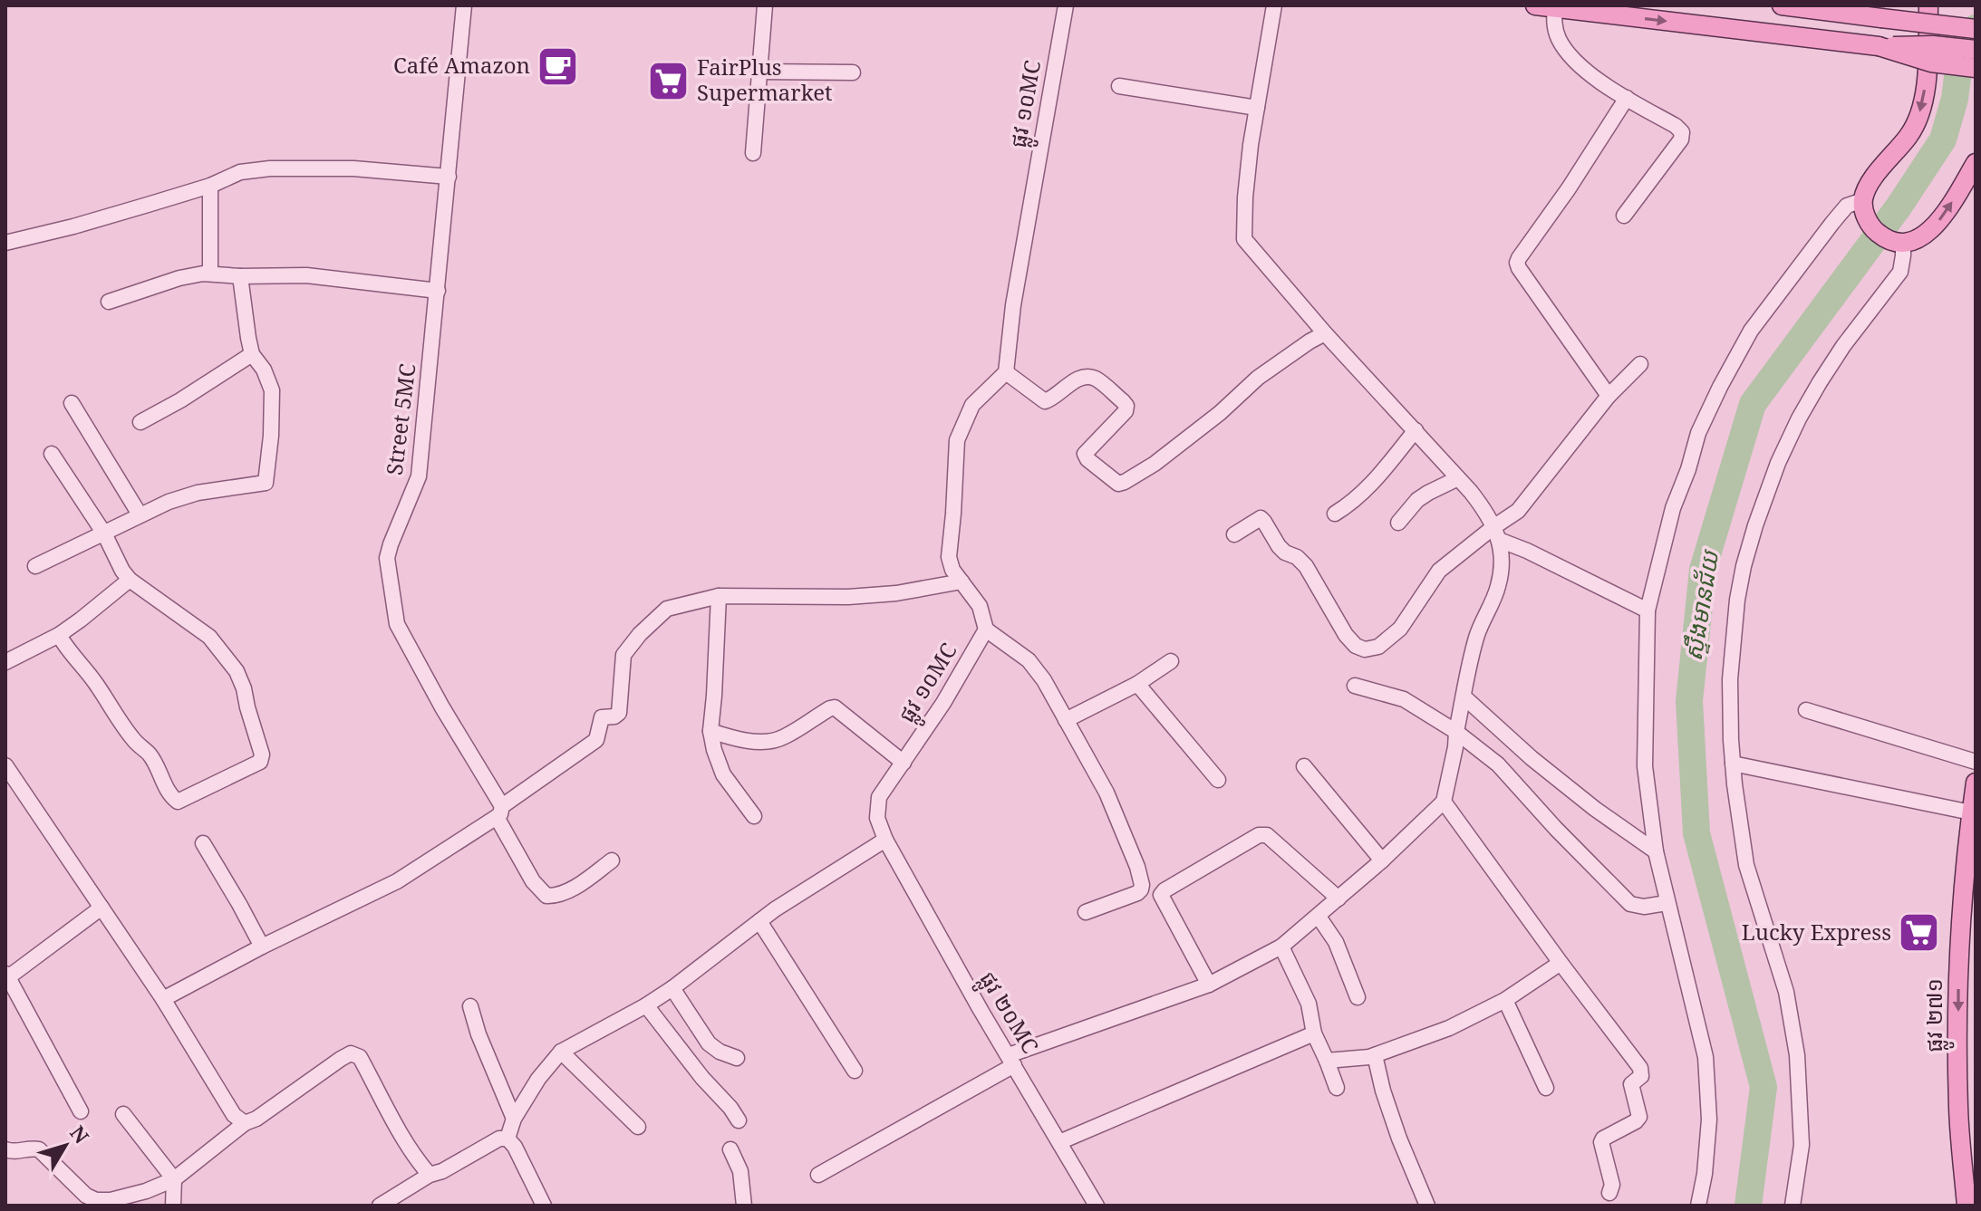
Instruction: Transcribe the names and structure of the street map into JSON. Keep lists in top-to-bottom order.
{
  "streets": {
    "main road": ["ផ្លូវ ២៧១"],
    "street": ["ផ្លូវ ១០MC", "Street 5MC", "ផ្លូវ ២០MC"]
  },
  "crossings": [
    ["ផ្លូវ ១០MC", "ផ្លូវ ២០MC"]
  ],
  "one_way": ["ផ្លូវ ២៧១"],
  "water": ["ស្ទឹងមានជ័យ"],
  "places": {
    "cafe": ["Café Amazon"],
    "supermarket": ["FairPlus Supermarket", "Lucky Express"]
  },
  "north": "top right"
}
